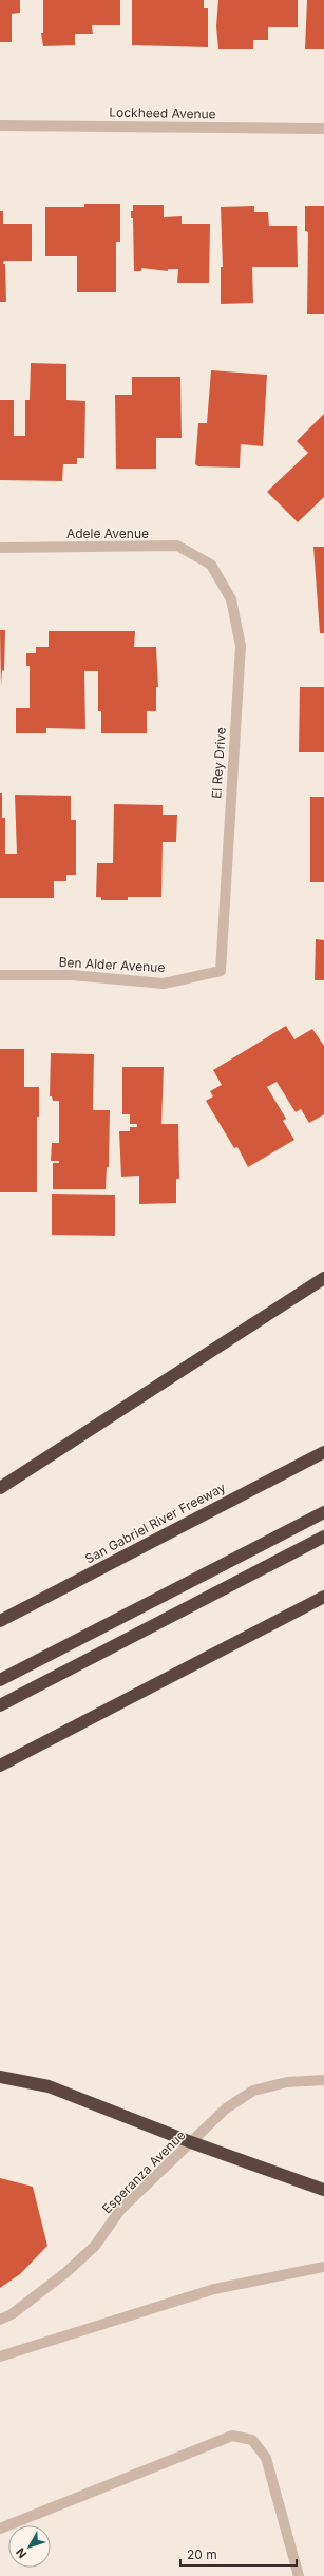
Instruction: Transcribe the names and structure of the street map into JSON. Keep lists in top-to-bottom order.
{
  "streets": {
    "highway": ["San Gabriel River Freeway"],
    "street": [
      "Lockheed Avenue",
      "Adele Avenue",
      "El Rey Drive",
      "Ben Alder Avenue",
      "Esperanza Avenue"
    ]
  },
  "crossings": [
    ["Adele Avenue", "El Rey Drive"],
    ["El Rey Drive", "Ben Alder Avenue"]
  ],
  "scale_bar": "20 m",
  "north": "bottom left"
}
